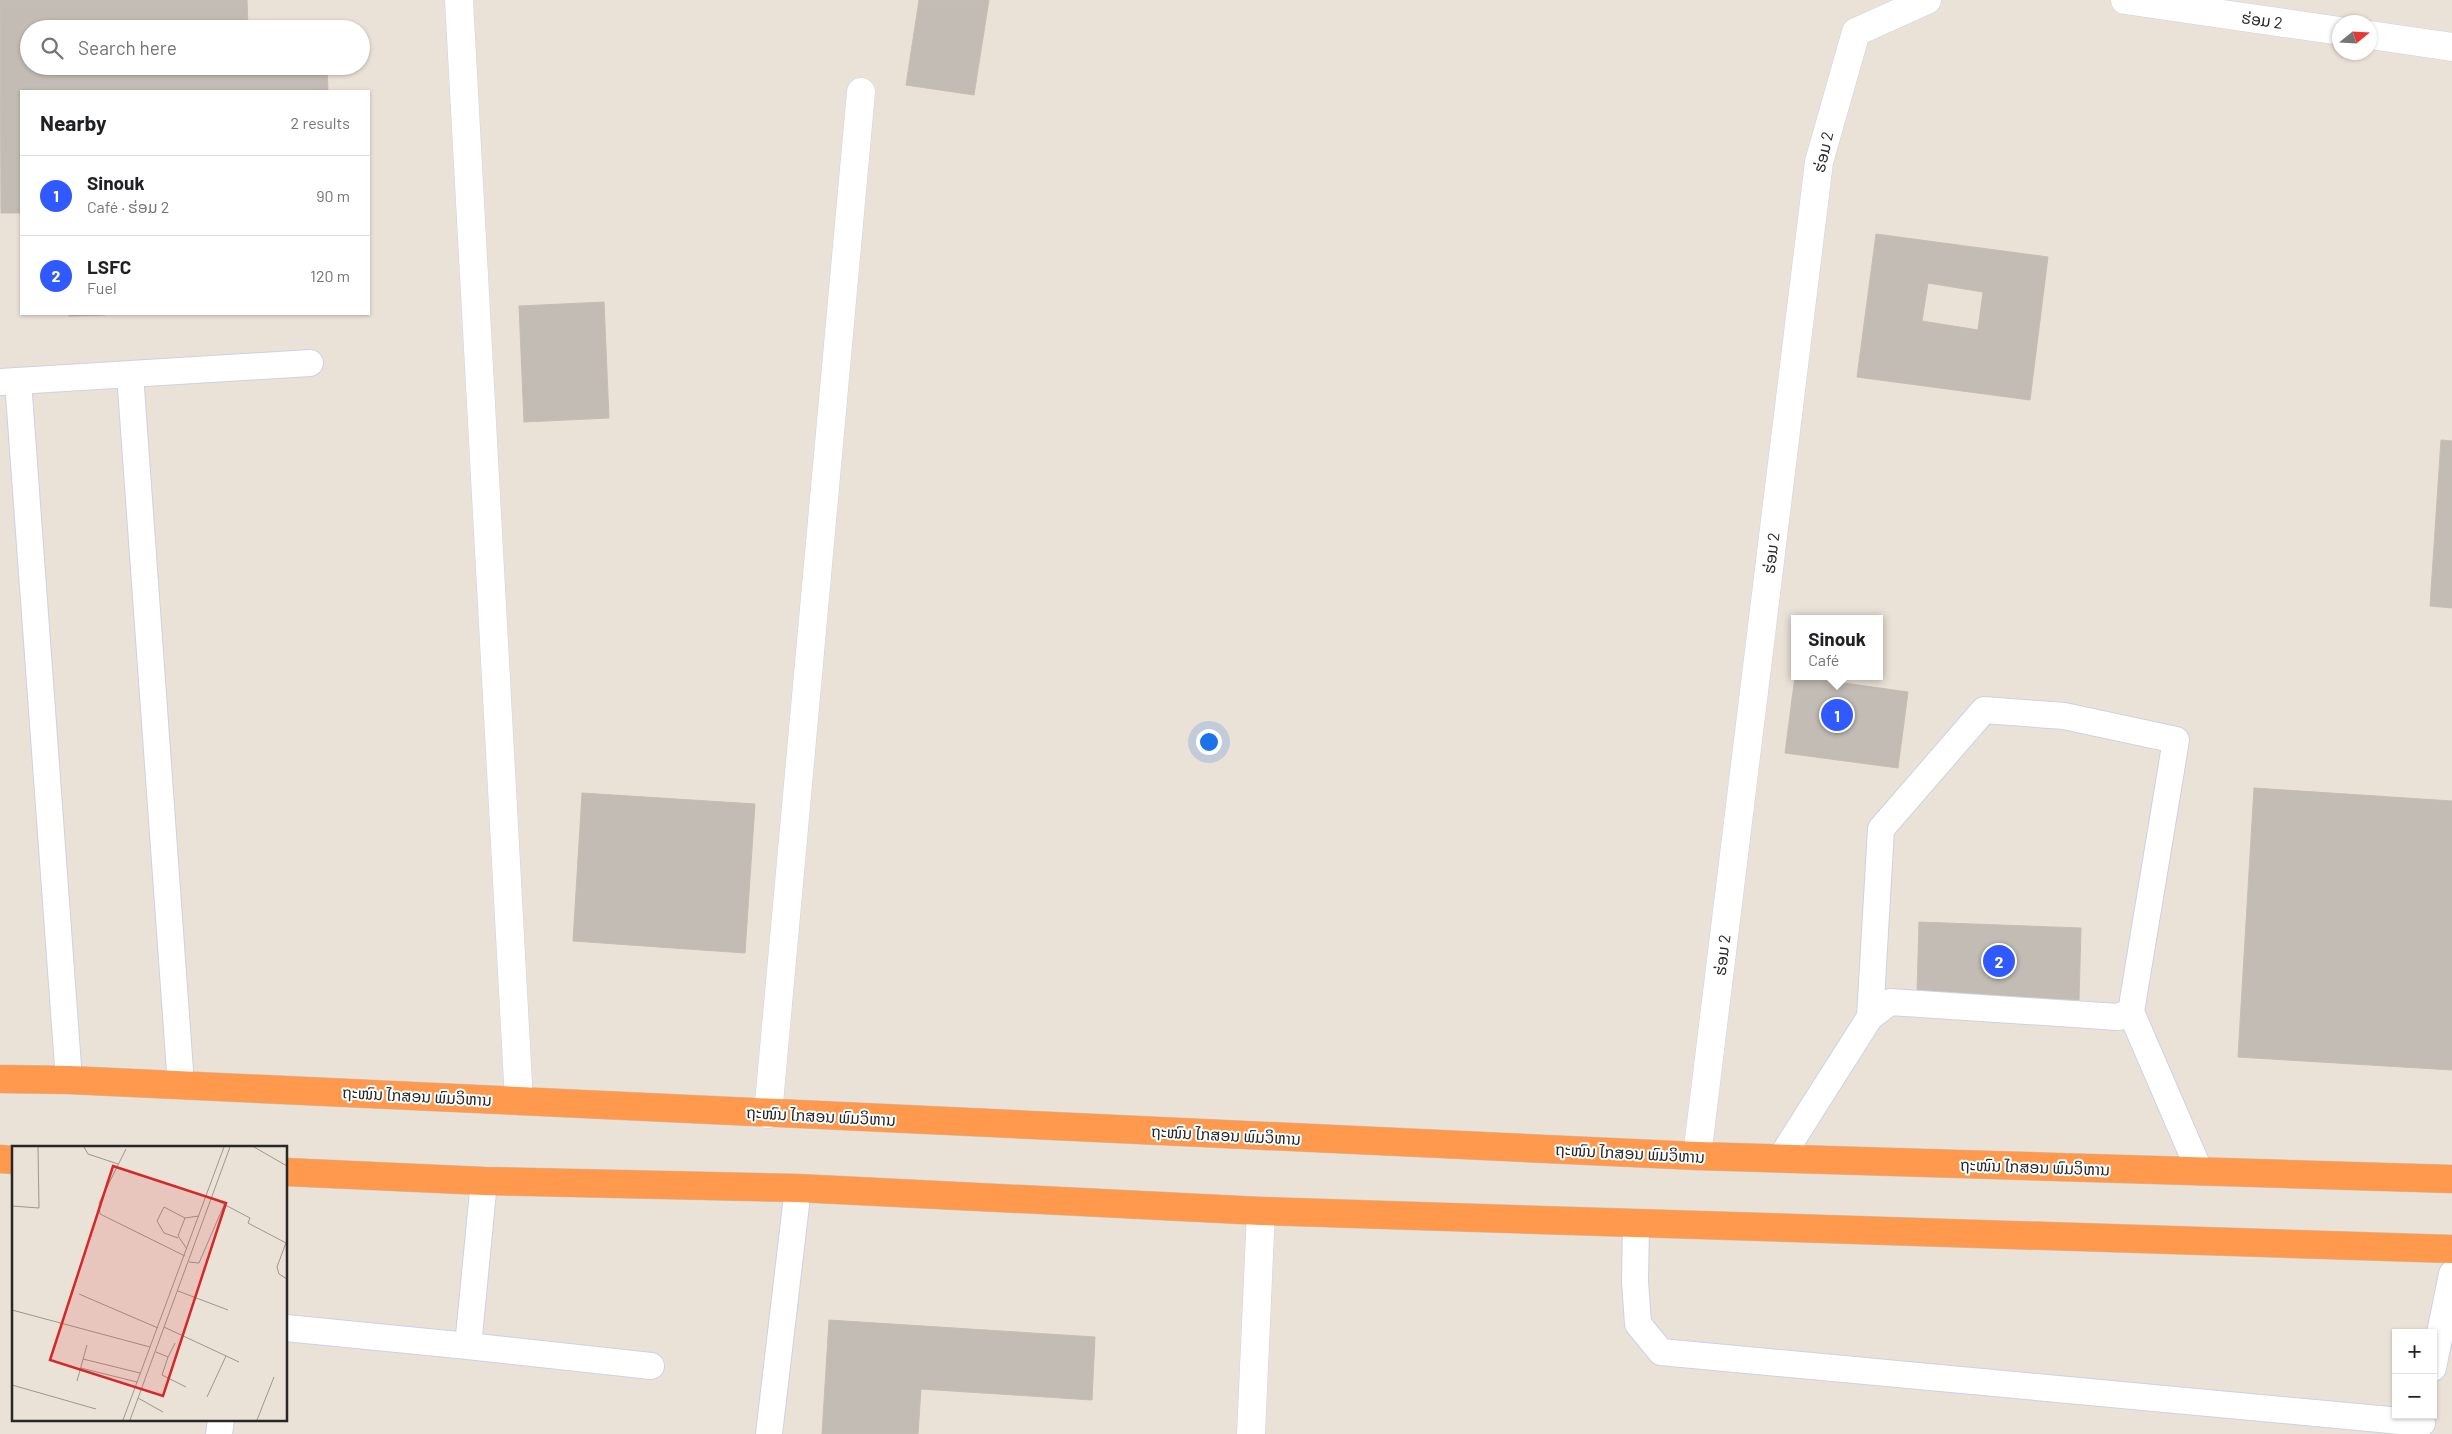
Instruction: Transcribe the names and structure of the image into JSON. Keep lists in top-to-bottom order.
{
  "streets": {
    "highway": ["ຖະໜົນ ໄກສອນ ພົມວິຫານ"],
    "street": ["ຮ່ອມ 2"]
  },
  "crossings": [
    ["ຮ່ອມ 2", "ຖະໜົນ ໄກສອນ ພົມວິຫານ"]
  ],
  "north": "right",
  "page": {
    "search": "Search here",
    "heading": ["Nearby", "2 results"],
    "list": [
      {
        "mark": "1",
        "name": "Sinouk",
        "note": "Café · ຮ່ອມ 2",
        "value": "90 m"
      },
      {
        "mark": "2",
        "name": "LSFC",
        "note": "Fuel",
        "value": "120 m"
      }
    ],
    "popup": ["Sinouk", "Café"],
    "pins": ["1", "2"],
    "map_buttons": ["+", "−"]
  }
}
